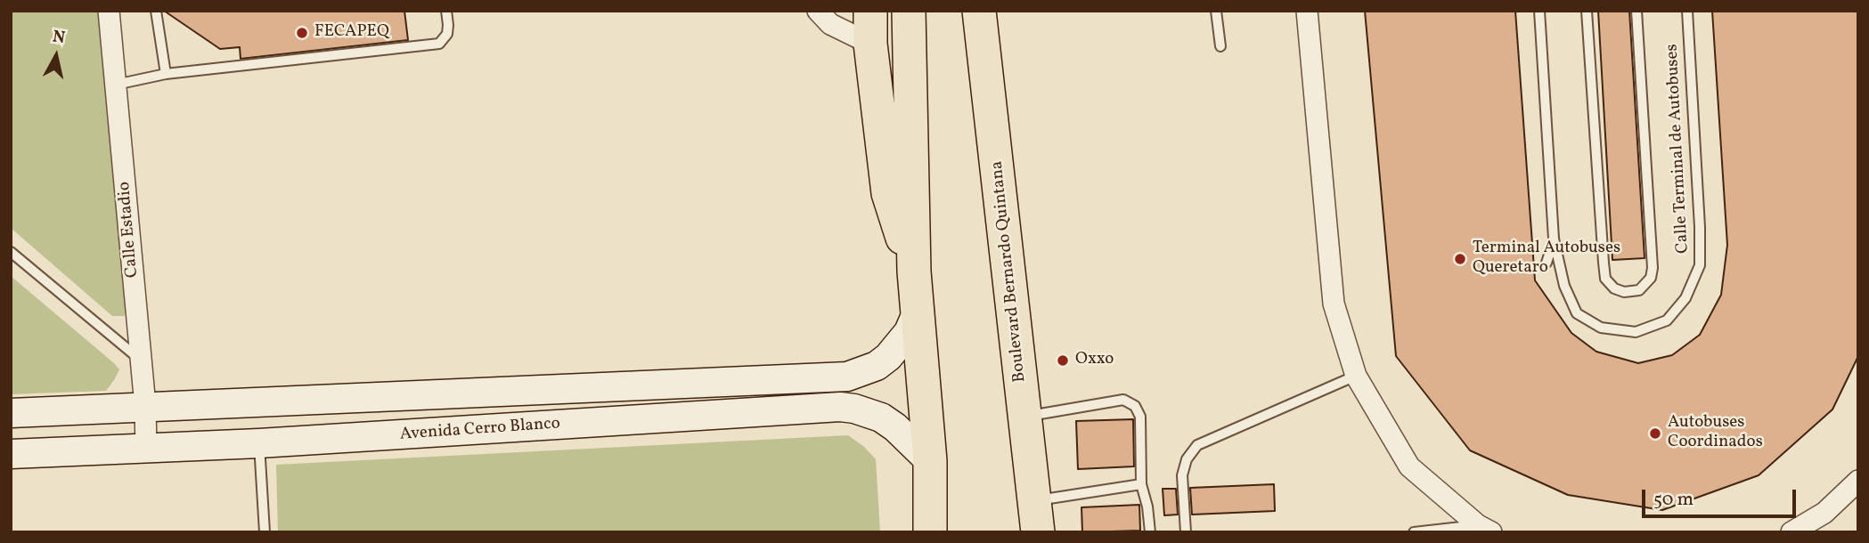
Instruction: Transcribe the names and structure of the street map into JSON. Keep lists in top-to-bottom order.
{
  "streets": {
    "highway": ["Boulevard Bernardo Quintana"],
    "main road": ["Avenida Cerro Blanco"],
    "street": ["Calle Estadio"],
    "lane": ["Calle Terminal de Autobuses"]
  },
  "crossings": [
    ["Calle Estadio", "Avenida Cerro Blanco"]
  ],
  "places": [
    "FECAPEQ",
    "Terminal Autobuses Queretaro",
    "Oxxo",
    "Autobuses Coordinados"
  ],
  "scale_bar": "50 m",
  "north": "top"
}
